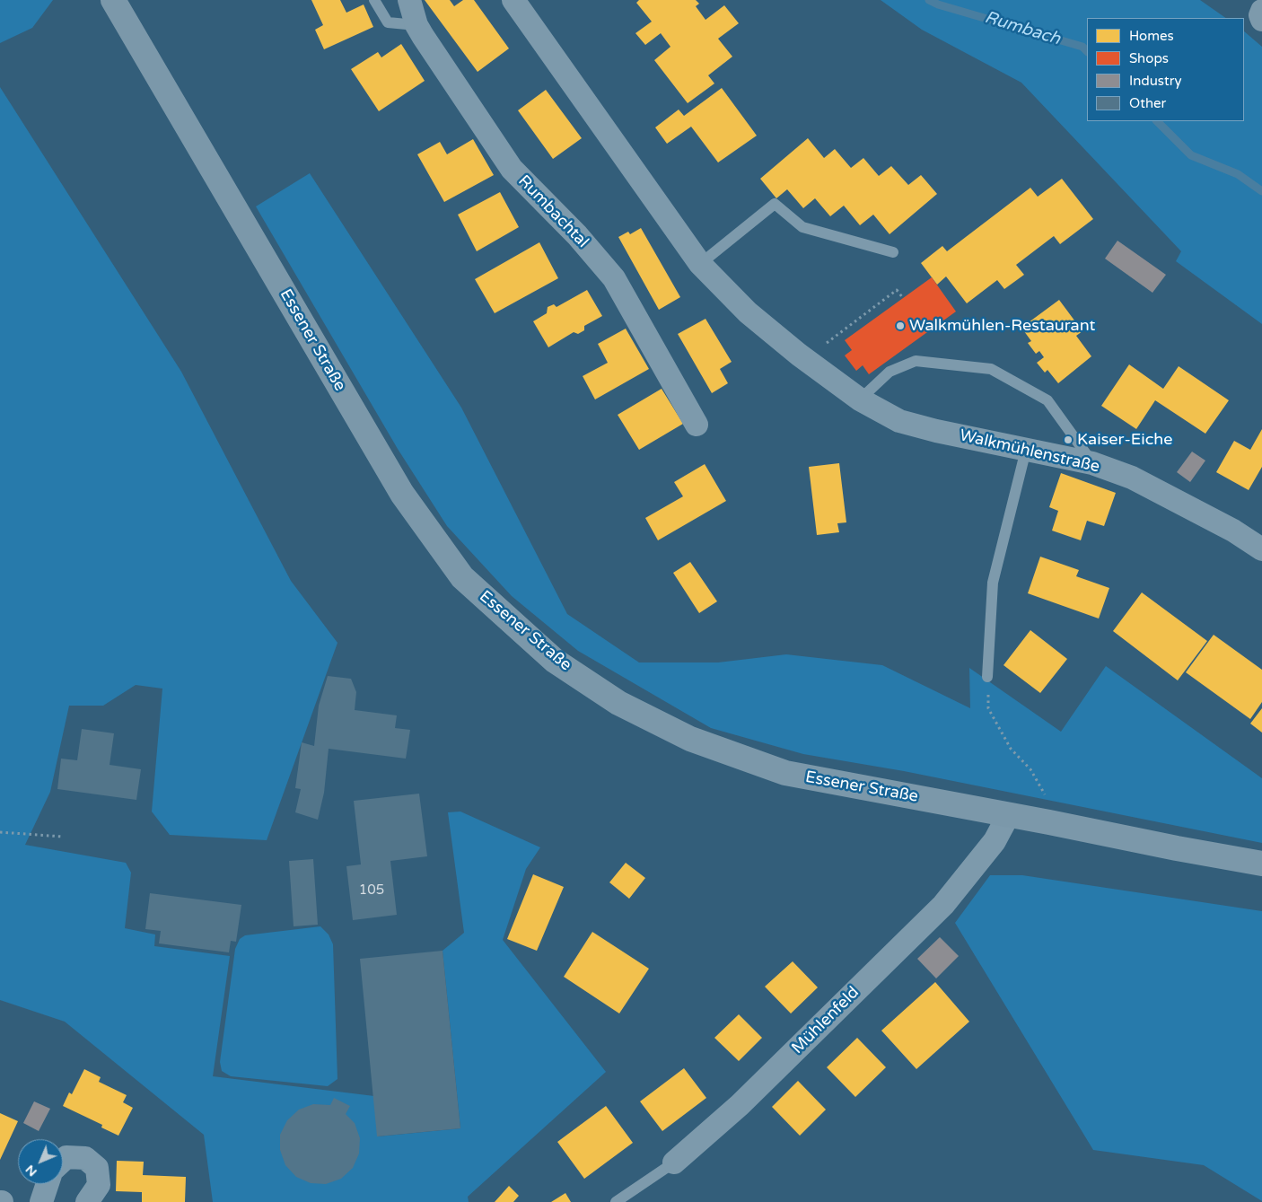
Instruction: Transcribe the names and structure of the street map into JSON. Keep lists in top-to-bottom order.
{
  "streets": {
    "main road": ["Essener Straße"],
    "street": ["Rumbachtal", "Walkmühlenstraße", "Mühlenfeld"]
  },
  "crossings": [
    ["Essener Straße", "Mühlenfeld"]
  ],
  "water": ["Rumbach"],
  "places": ["Walkmühlen-Restaurant", "Kaiser-Eiche"],
  "house_numbers": ["105"],
  "legend": [
    "Homes",
    "Shops",
    "Industry",
    "Other"
  ],
  "north": "bottom left"
}
